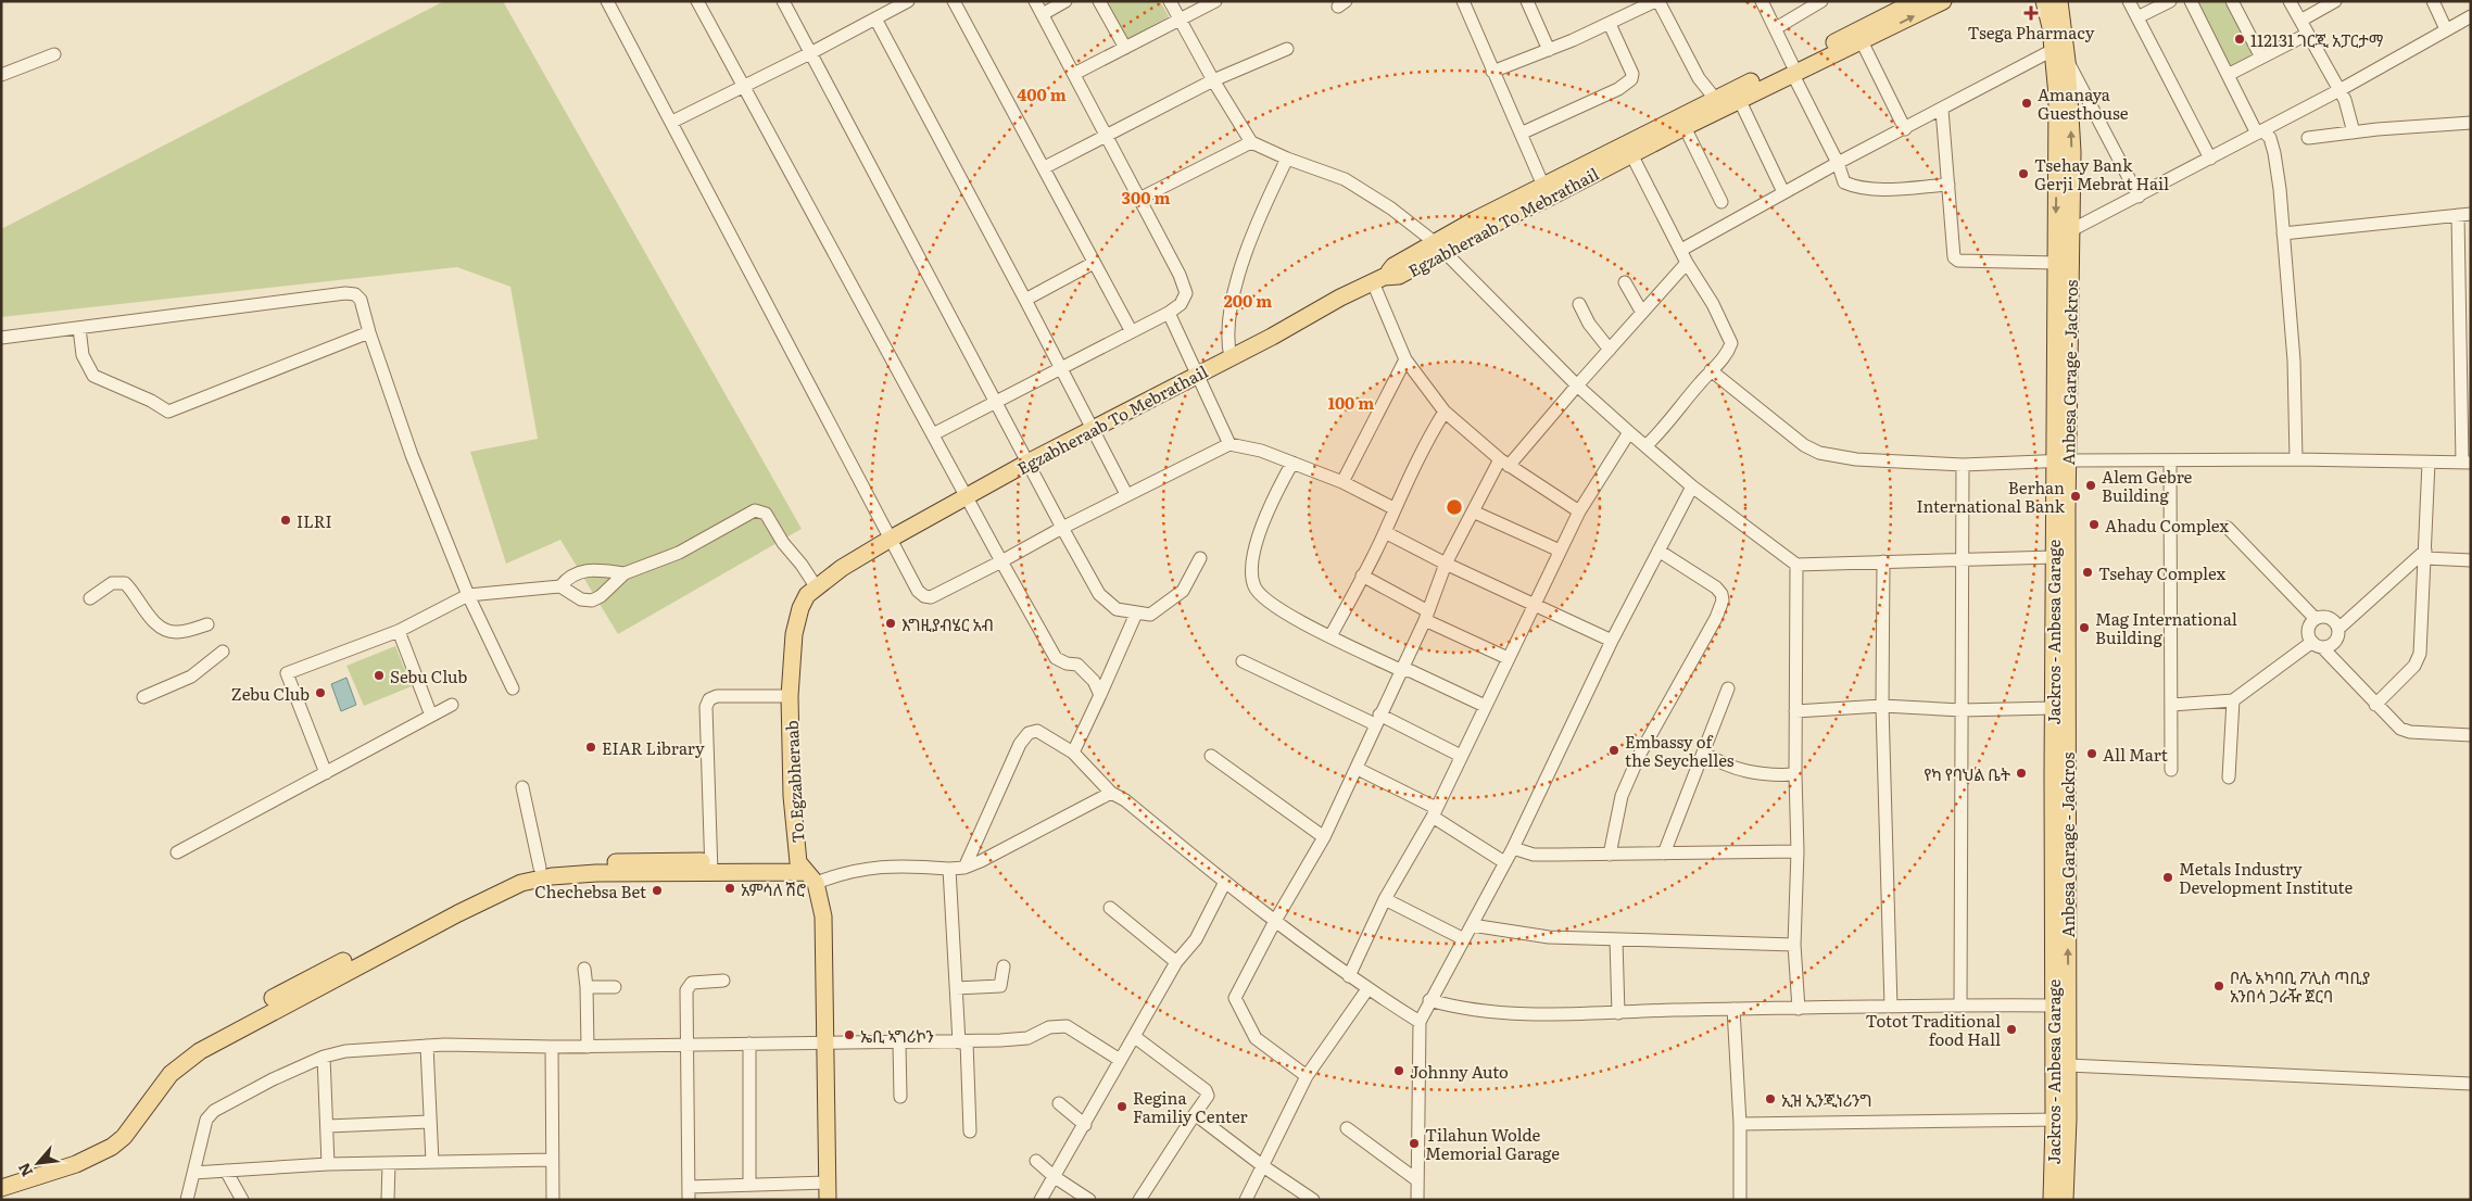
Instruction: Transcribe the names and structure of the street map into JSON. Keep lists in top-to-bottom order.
{
  "streets": {
    "main road": [
      "Egzabheraab To Mebrathail",
      "Anbesa Garage - Jackros",
      "Jackros - Anbesa Garage",
      "To Egzabheraab"
    ]
  },
  "crossings": [
    ["Egzabheraab To Mebrathail", "To Egzabheraab"],
    ["Anbesa Garage - Jackros", "Jackros - Anbesa Garage"]
  ],
  "places": {
    "health": ["Tsega Pharmacy"],
    "other": [
      "112131 ገርጂ አፓርታማ",
      "Amanaya Guesthouse",
      "Tsehay Bank Gerji Mebrat Hail",
      "Alem Gebre Building",
      "Berhan International Bank",
      "ILRI",
      "Ahadu Complex",
      "Tsehay Complex",
      "እግዚያብሄር አብ",
      "Mag International Building",
      "Sebu Club",
      "Zebu Club",
      "EIAR Library",
      "Embassy of the Seychelles",
      "All Mart",
      "የካ የባህል ቤት",
      "Metals Industry Development Institute",
      "አምሳለ ሽሮ",
      "Chechebsa Bet",
      "ቦሌ አካባቢ ፖሊስ ጣቢያ አንበሳ ጋራዥ ጀርባ",
      "Totot Traditional food Hall",
      "ኤቢ ኣግሪኮን",
      "Johnny Auto",
      "ኢዝ ኢንጂነሪንግ",
      "Regina Familiy Center",
      "Tilahun Wolde Memorial Garage"
    ]
  },
  "north": "bottom left",
  "rings": [
    "400 m",
    "300 m",
    "200 m",
    "100 m"
  ]
}
